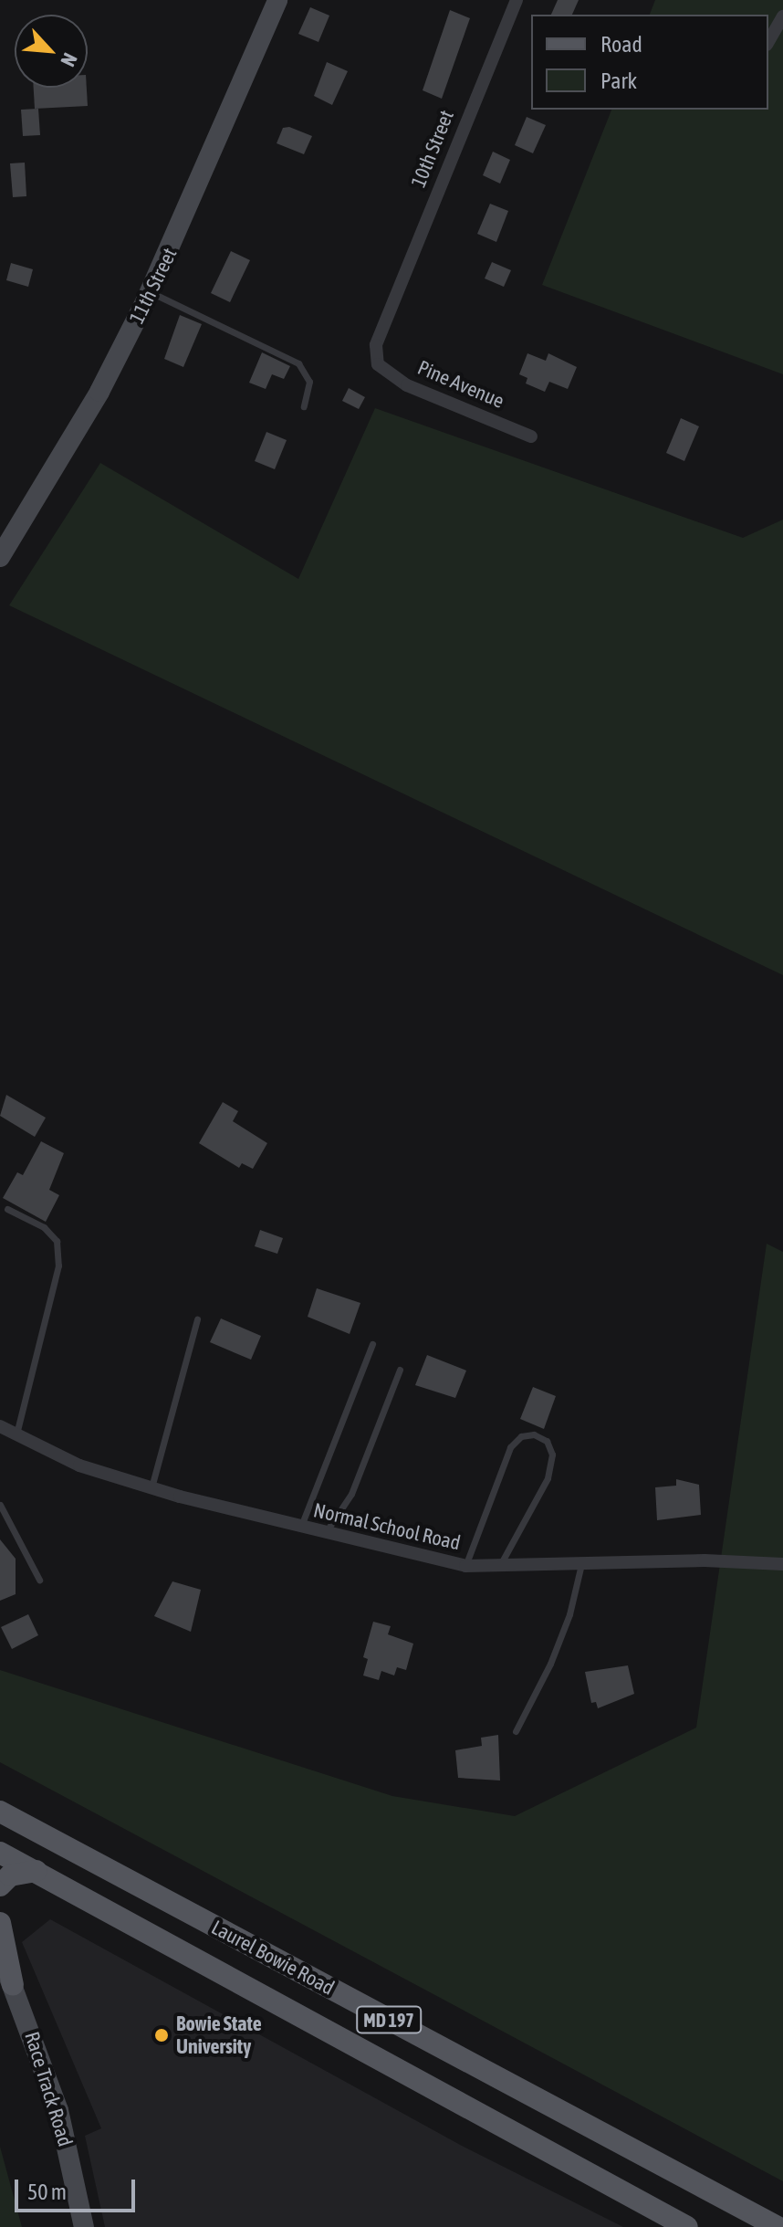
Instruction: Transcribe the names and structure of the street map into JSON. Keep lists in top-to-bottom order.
{
  "streets": {
    "main road": [
      "11th Street",
      "Laurel Bowie Road",
      "MD 197",
      "Race Track Road"
    ],
    "street": ["10th Street", "Pine Avenue", "Normal School Road"]
  },
  "crossings": [
    ["10th Street", "Pine Avenue"]
  ],
  "places": ["Bowie State University"],
  "legend": ["Road", "Park"],
  "scale_bar": "50 m",
  "north": "bottom right"
}
